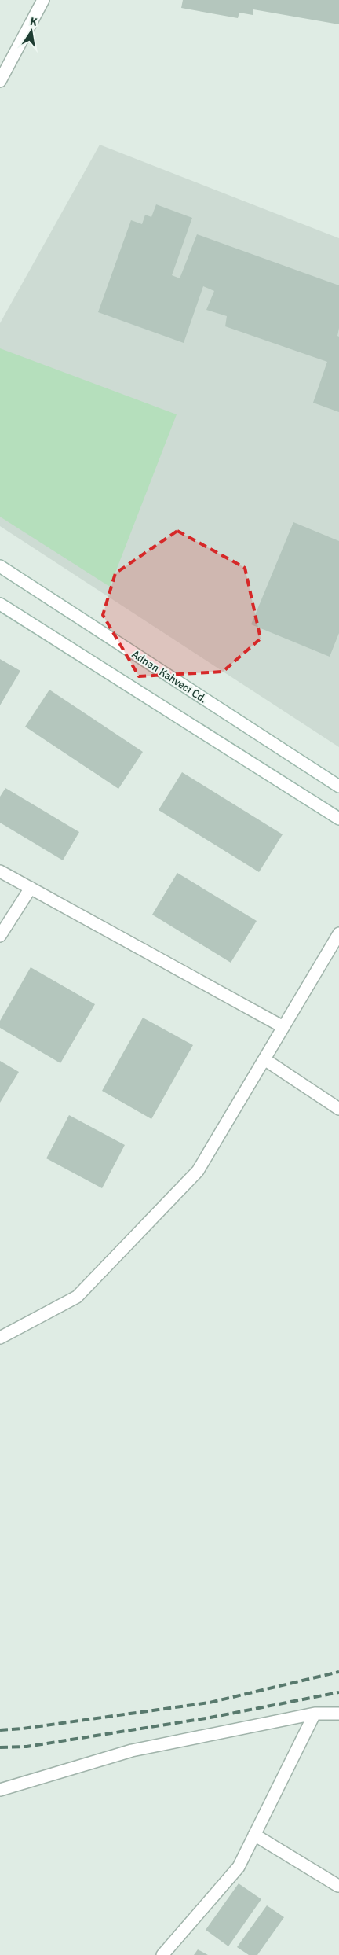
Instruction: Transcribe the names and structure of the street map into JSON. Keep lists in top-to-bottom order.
{
  "streets": {
    "street": ["Adnan Kahveci Cd."]
  },
  "north": "top"
}
